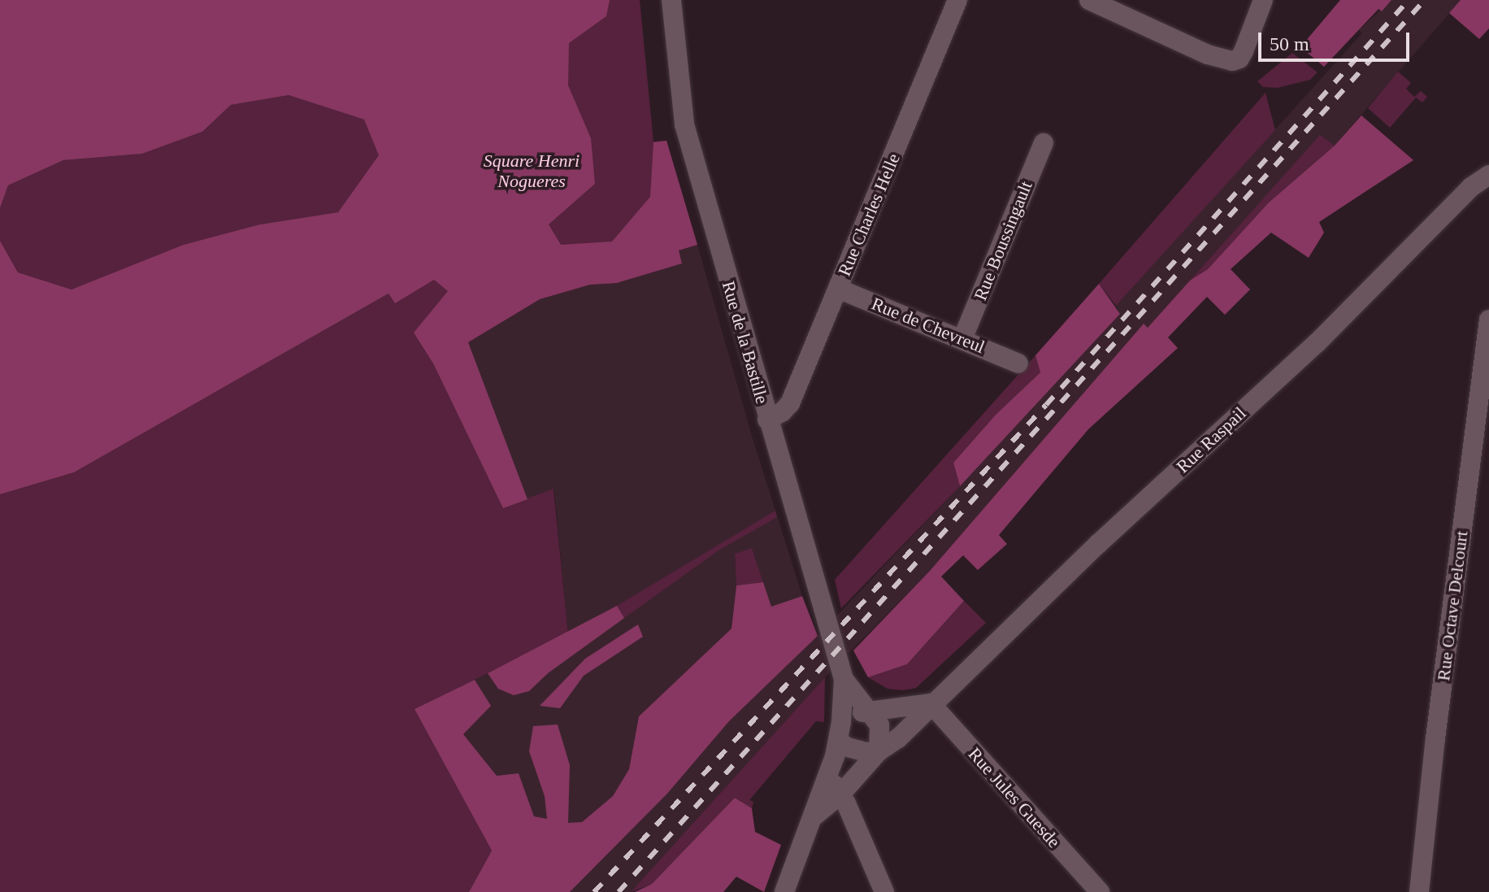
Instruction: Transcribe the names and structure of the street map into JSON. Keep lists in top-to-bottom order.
{
  "streets": {
    "street": [
      "Rue Charles Helle",
      "Rue Boussingault",
      "Rue de Chevreul",
      "Rue de la Bastille",
      "Rue Raspail",
      "Rue Octave Delcourt",
      "Rue Jules Guesde"
    ]
  },
  "crossings": [
    ["Rue Charles Helle", "Rue de Chevreul"],
    ["Rue Charles Helle", "Rue de la Bastille"],
    ["Rue Boussingault", "Rue de Chevreul"],
    ["Rue de la Bastille", "Rue Raspail"],
    ["Rue Raspail", "Rue Jules Guesde"]
  ],
  "parks": ["Square Henri Nogueres"],
  "scale_bar": "50 m"
}
